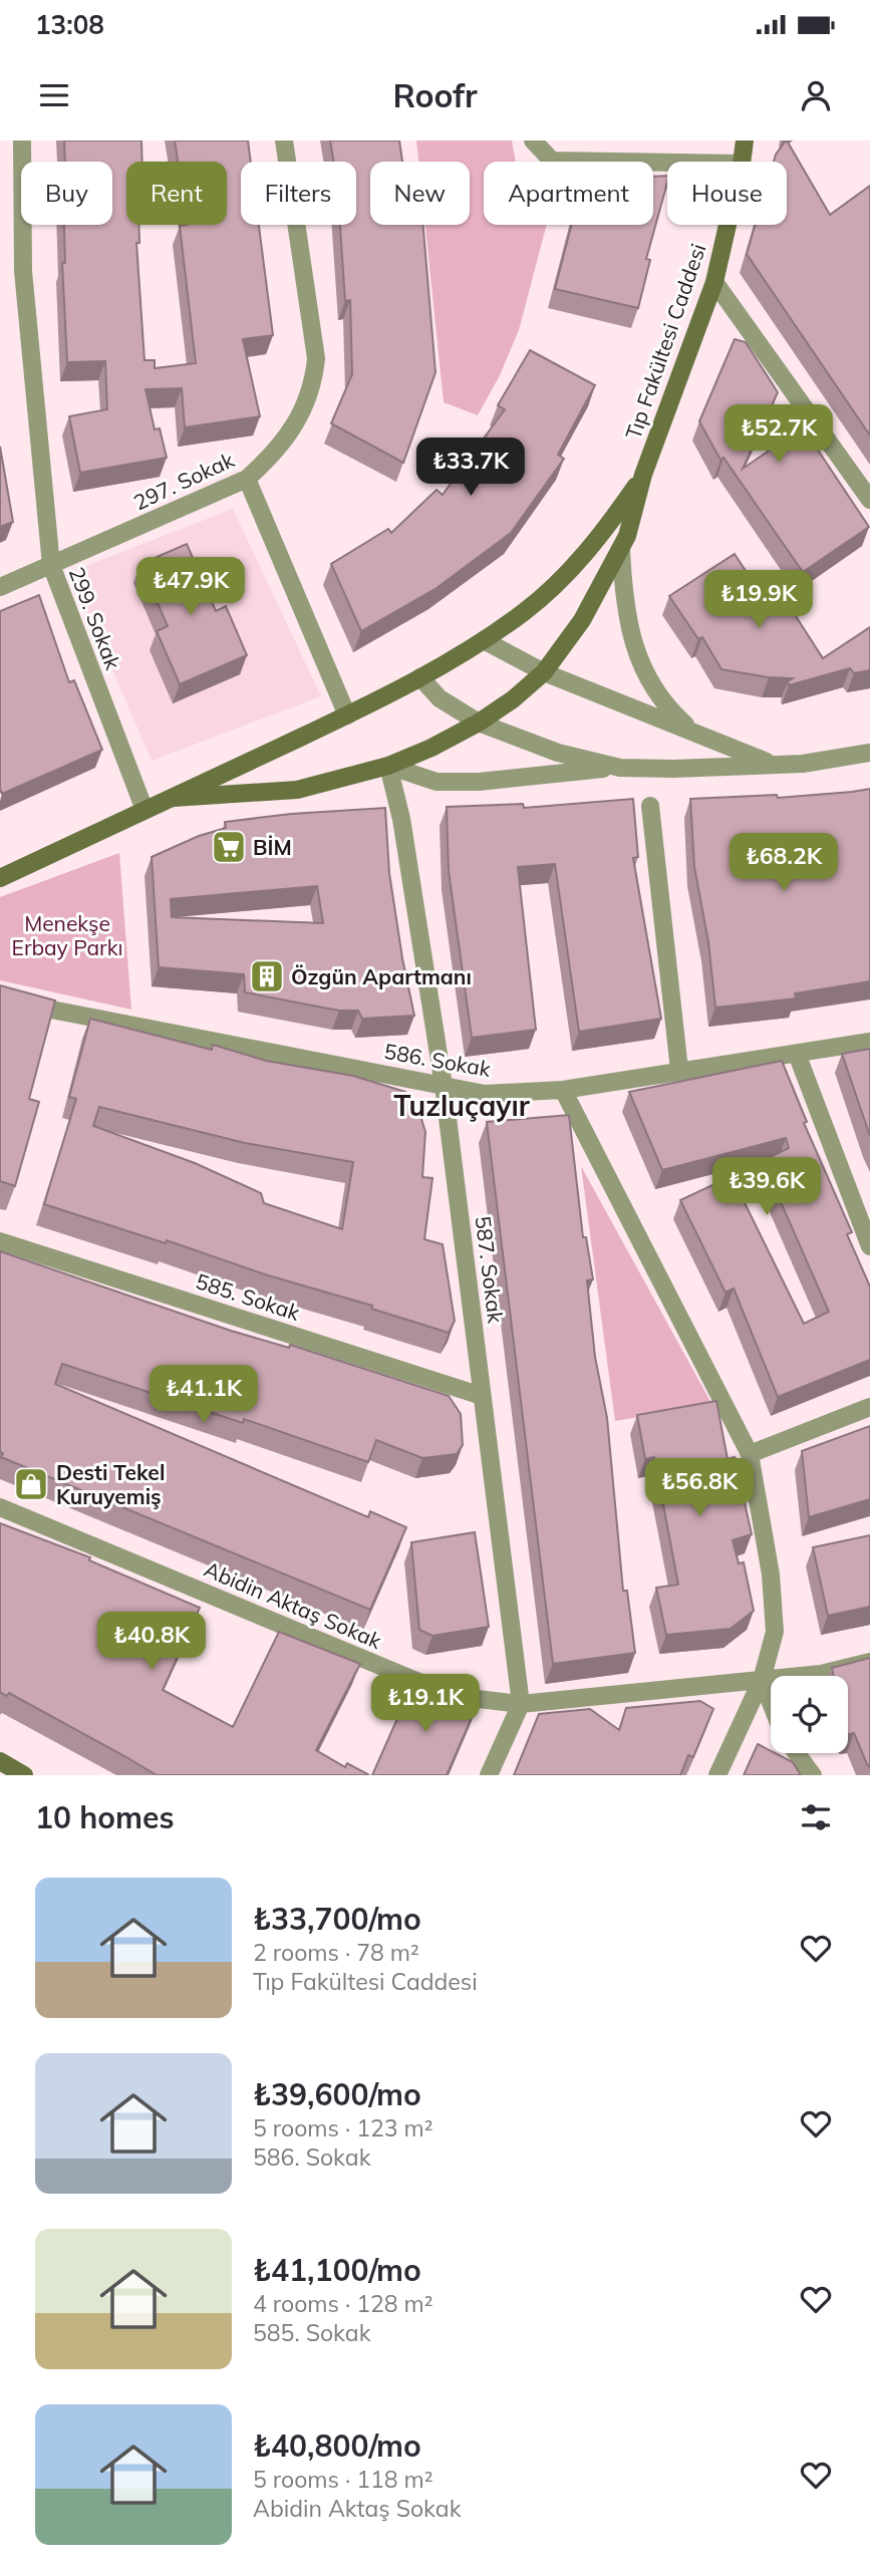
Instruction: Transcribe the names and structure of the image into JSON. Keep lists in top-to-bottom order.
{
  "streets": {
    "main road": ["Tıp Fakültesi Caddesi"],
    "street": [
      "297. Sokak",
      "299. Sokak",
      "586. Sokak",
      "587. Sokak",
      "585. Sokak",
      "Abidin Aktaş Sokak"
    ]
  },
  "crossings": [
    ["297. Sokak", "299. Sokak"],
    ["586. Sokak", "587. Sokak"],
    ["587. Sokak", "585. Sokak"],
    ["587. Sokak", "Abidin Aktaş Sokak"]
  ],
  "districts": ["Tuzluçayır"],
  "parks": ["Menekşe Erbay Parkı"],
  "places": {
    "supermarket": ["BİM"],
    "building": ["Özgün Apartmanı"],
    "shop": ["Desti Tekel Kuruyemiş"]
  },
  "page": {
    "status": "13:08",
    "header": "Roofr",
    "chip": [
      "Buy",
      "Rent",
      "Filters",
      "New",
      "Apartment",
      "House"
    ],
    "price": [
      "₺52.7K",
      "₺33.7K",
      "₺47.9K",
      "₺19.9K",
      "₺68.2K",
      "₺39.6K",
      "₺41.1K",
      "₺56.8K",
      "₺40.8K",
      "₺19.1K"
    ],
    "heading": "10 homes",
    "list": [
      {
        "name": "₺33,700/mo",
        "note": "2 rooms · 78 m² · Tıp Fakültesi Caddesi"
      },
      {
        "name": "₺39,600/mo",
        "note": "5 rooms · 123 m² · 586. Sokak"
      },
      {
        "name": "₺41,100/mo",
        "note": "4 rooms · 128 m² · 585. Sokak"
      },
      {
        "name": "₺40,800/mo",
        "note": "5 rooms · 118 m² · Abidin Aktaş Sokak"
      }
    ]
  }
}
